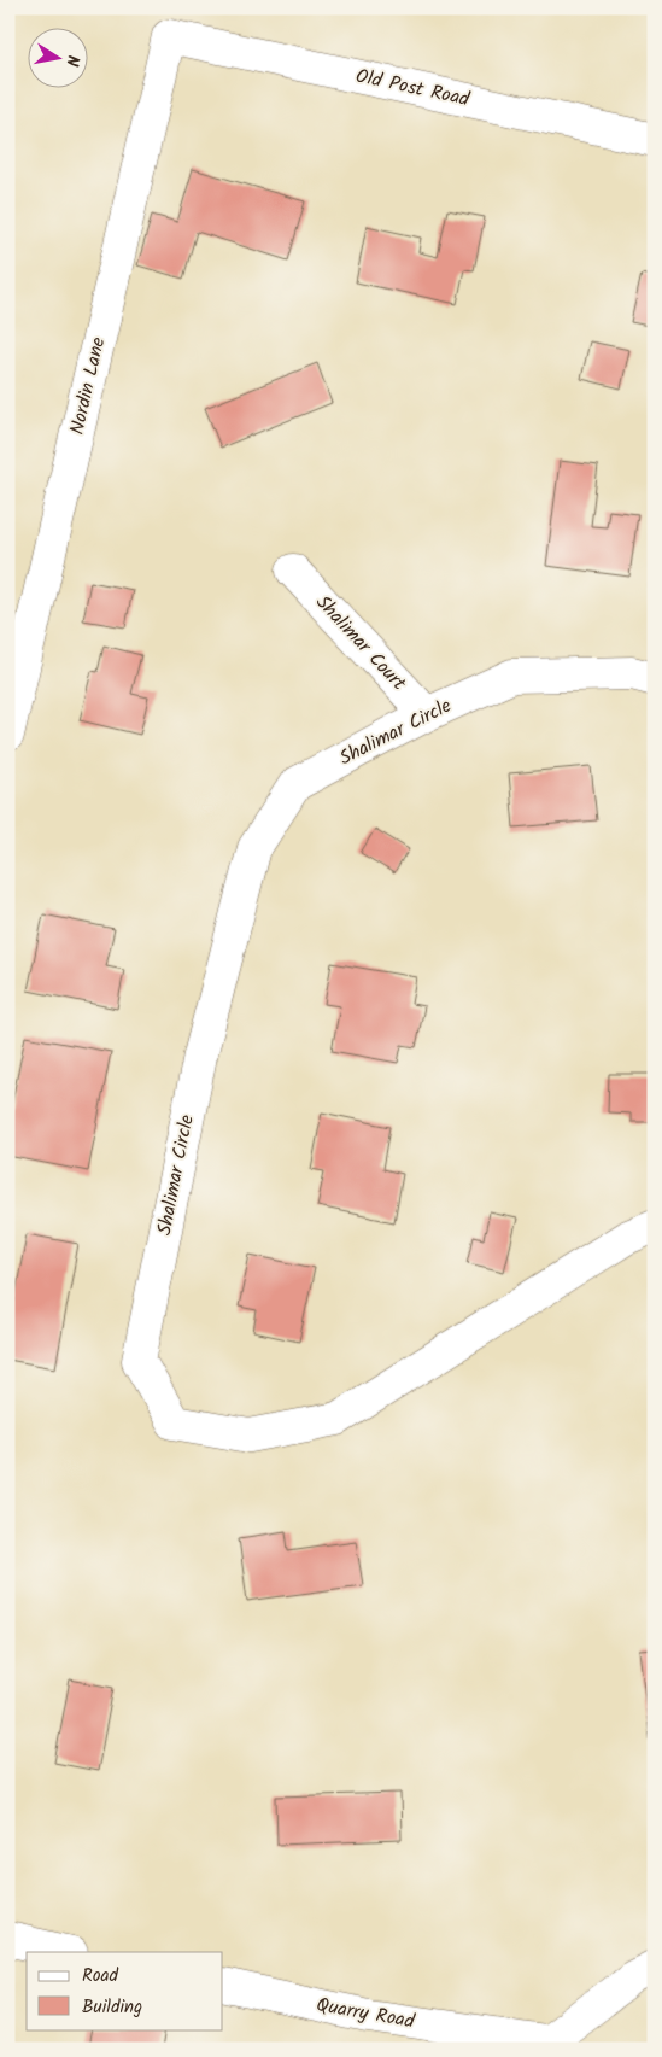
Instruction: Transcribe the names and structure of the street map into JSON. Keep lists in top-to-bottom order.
{
  "streets": {
    "street": [
      "Old Post Road",
      "Nordin Lane",
      "Shalimar Court",
      "Shalimar Circle",
      "Quarry Road"
    ]
  },
  "crossings": [
    ["Old Post Road", "Nordin Lane"],
    ["Shalimar Court", "Shalimar Circle"]
  ],
  "legend": ["Road", "Building"],
  "north": "right"
}
